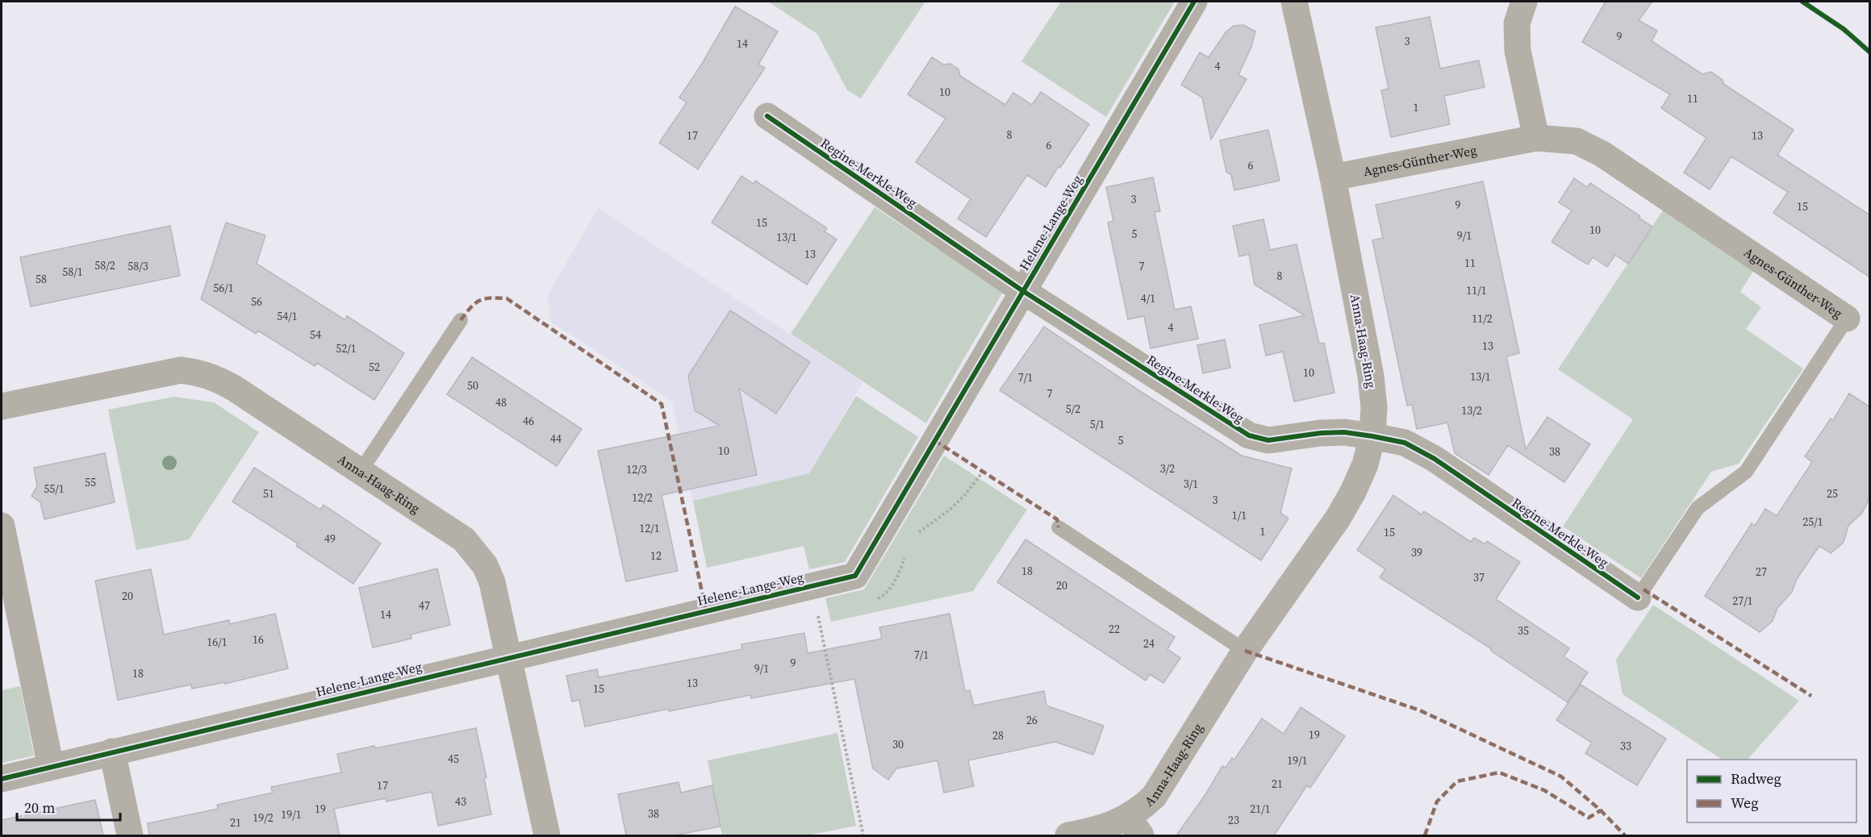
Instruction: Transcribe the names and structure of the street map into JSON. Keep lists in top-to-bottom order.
{
  "streets": {
    "street": [
      "Agnes-Günther-Weg",
      "Regine-Merkle-Weg",
      "Helene-Lange-Weg",
      "Anna-Haag-Ring"
    ]
  },
  "crossings": [
    ["Agnes-Günther-Weg", "Regine-Merkle-Weg"],
    ["Agnes-Günther-Weg", "Anna-Haag-Ring"],
    ["Regine-Merkle-Weg", "Helene-Lange-Weg"],
    ["Regine-Merkle-Weg", "Anna-Haag-Ring"],
    ["Helene-Lange-Weg", "Anna-Haag-Ring"]
  ],
  "house_numbers": [
    "9",
    "3",
    "14",
    "4",
    "10",
    "11",
    "1",
    "8",
    "17",
    "13",
    "6",
    "6",
    "3",
    "9",
    "15",
    "15",
    "10",
    "5",
    "9/1",
    "13/1",
    "13",
    "11",
    "58/2",
    "58/3",
    "7",
    "58/1",
    "8",
    "58",
    "56/1",
    "11/1",
    "4/1",
    "56",
    "54/1",
    "11/2",
    "4",
    "54",
    "13",
    "52/1",
    "52",
    "10",
    "13/1",
    "7/1",
    "50",
    "7",
    "48",
    "5/2",
    "13/2",
    "46",
    "5/1",
    "44",
    "5",
    "10",
    "38",
    "3/2",
    "12/3",
    "55",
    "3/1",
    "55/1",
    "51",
    "25",
    "12/2",
    "3",
    "1/1",
    "25/1",
    "12/1",
    "1",
    "15",
    "49",
    "39",
    "12",
    "18",
    "27",
    "37",
    "20",
    "20",
    "27/1",
    "47",
    "14",
    "22",
    "35",
    "16",
    "16/1",
    "24",
    "7/1",
    "9",
    "9/1",
    "18",
    "13",
    "15",
    "26",
    "19",
    "28",
    "30",
    "33",
    "45",
    "19/1",
    "21",
    "17",
    "43",
    "19",
    "21/1",
    "38",
    "19/1",
    "19/2",
    "23",
    "21"
  ],
  "legend": ["Radweg", "Weg"],
  "scale_bar": "20 m"
}
